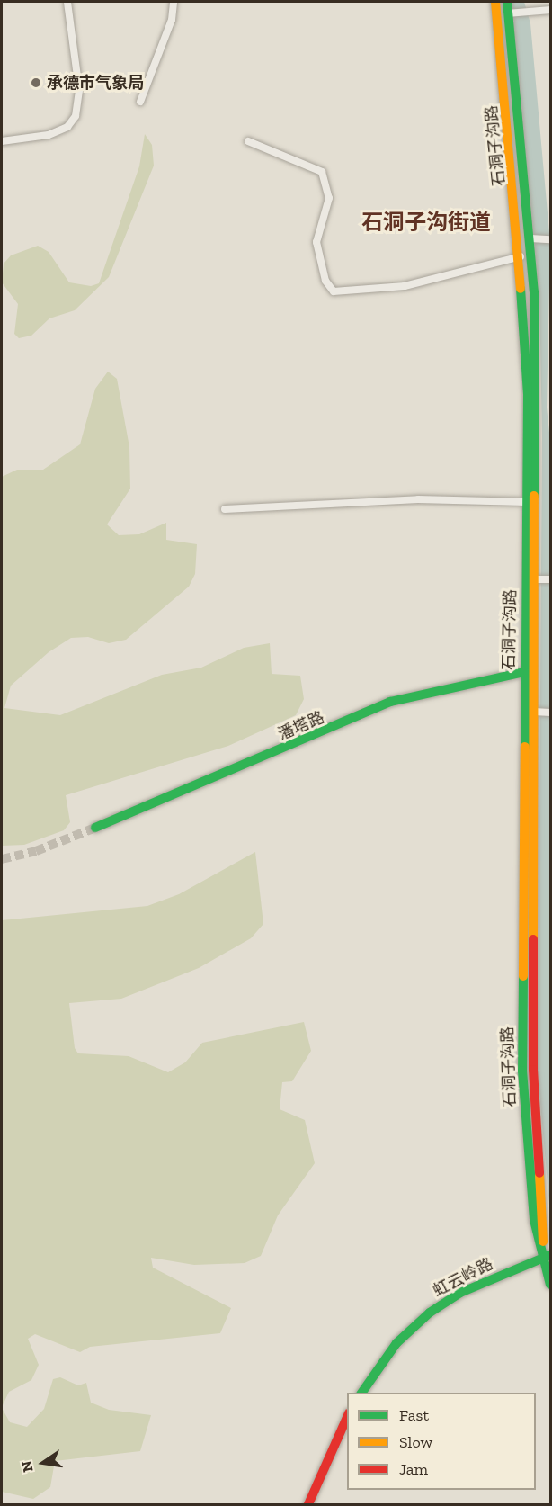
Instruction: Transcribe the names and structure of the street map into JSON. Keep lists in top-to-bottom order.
{
  "streets": {
    "main road": ["石洞子沟路", "潘塔路", "虹云岭路"]
  },
  "crossings": [
    ["石洞子沟路", "潘塔路"],
    ["石洞子沟路", "虹云岭路"]
  ],
  "districts": ["石洞子沟街道"],
  "places": ["承德市气象局"],
  "legend": ["Fast", "Slow", "Jam"],
  "north": "left"
}
